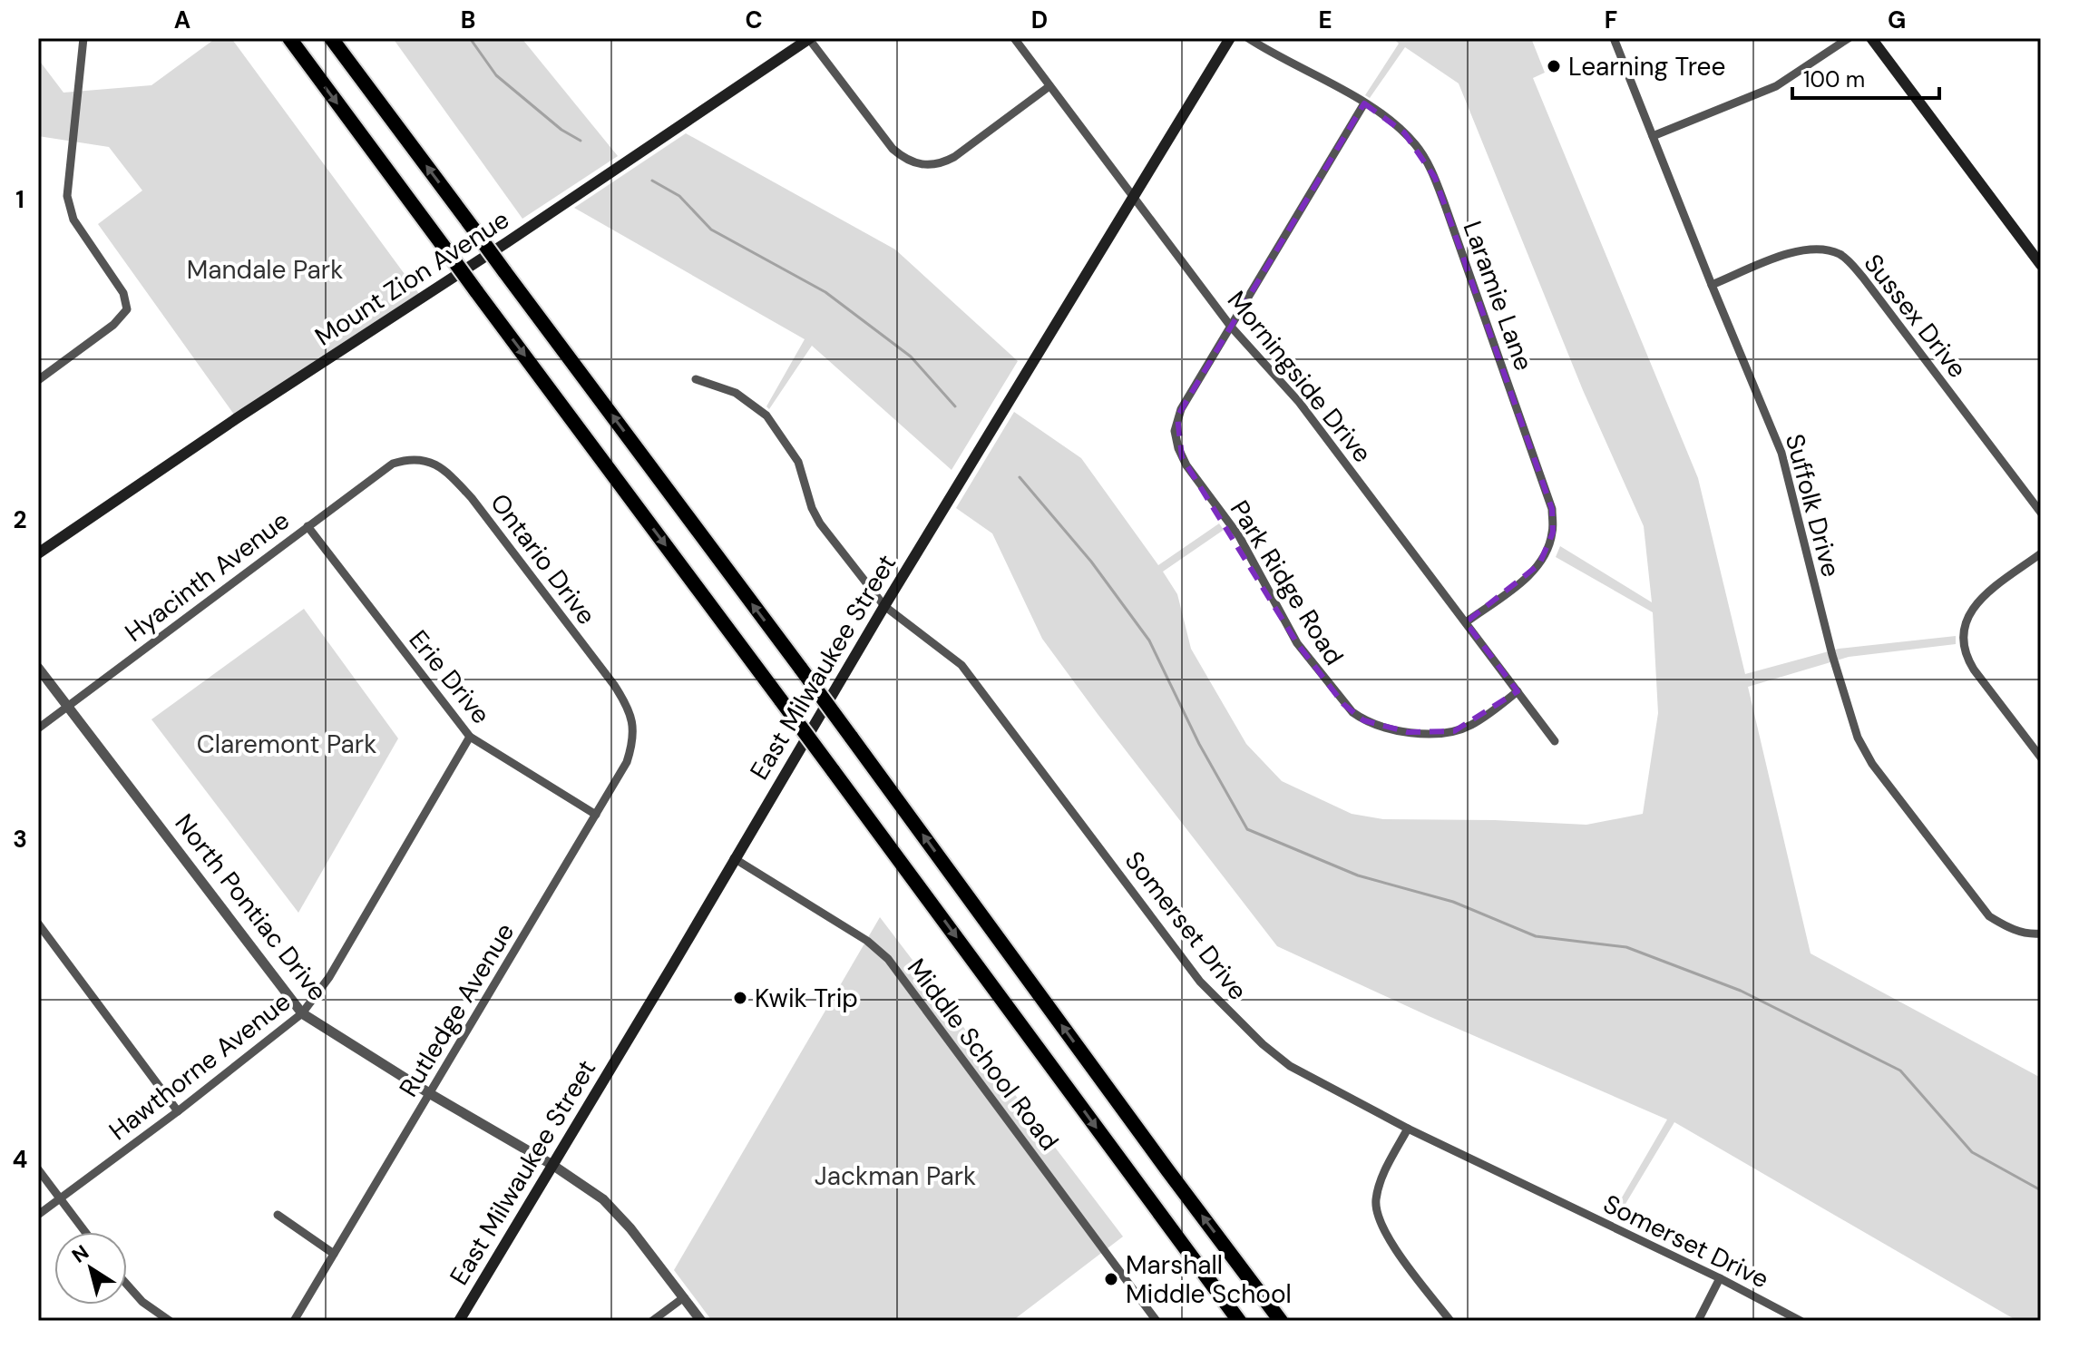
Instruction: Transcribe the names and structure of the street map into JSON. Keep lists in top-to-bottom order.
{
  "streets": {
    "main road": ["Mount Zion Avenue", "East Milwaukee Street"],
    "street": [
      "Laramie Lane",
      "Sussex Drive",
      "Morningside Drive",
      "Suffolk Drive",
      "Ontario Drive",
      "Hyacinth Avenue",
      "Park Ridge Road",
      "Erie Drive",
      "North Pontiac Drive",
      "Somerset Drive",
      "Rutledge Avenue",
      "Middle School Road",
      "Hawthorne Avenue"
    ]
  },
  "crossings": [
    ["Laramie Lane", "Morningside Drive"],
    ["Laramie Lane", "Park Ridge Road"],
    ["Sussex Drive", "Suffolk Drive"],
    ["Morningside Drive", "Park Ridge Road"],
    ["Morningside Drive", "East Milwaukee Street"],
    ["Ontario Drive", "Hyacinth Avenue"],
    ["Ontario Drive", "Rutledge Avenue"],
    ["Hyacinth Avenue", "Erie Drive"],
    ["Hyacinth Avenue", "North Pontiac Drive"],
    ["East Milwaukee Street", "North Pontiac Drive"],
    ["East Milwaukee Street", "Somerset Drive"],
    ["East Milwaukee Street", "Middle School Road"],
    ["Erie Drive", "Rutledge Avenue"],
    ["Erie Drive", "Hawthorne Avenue"],
    ["North Pontiac Drive", "Rutledge Avenue"],
    ["North Pontiac Drive", "Hawthorne Avenue"]
  ],
  "parks": ["Mandale Park", "Claremont Park", "Jackman Park"],
  "places": ["Learning Tree", "Kwik Trip", "Marshall Middle School"],
  "scale_bar": "100 m",
  "north": "top left",
  "grid": {
    "columns": [
      "A",
      "B",
      "C",
      "D",
      "E",
      "F",
      "G"
    ],
    "rows": [
      "1",
      "2",
      "3",
      "4"
    ]
  }
}
